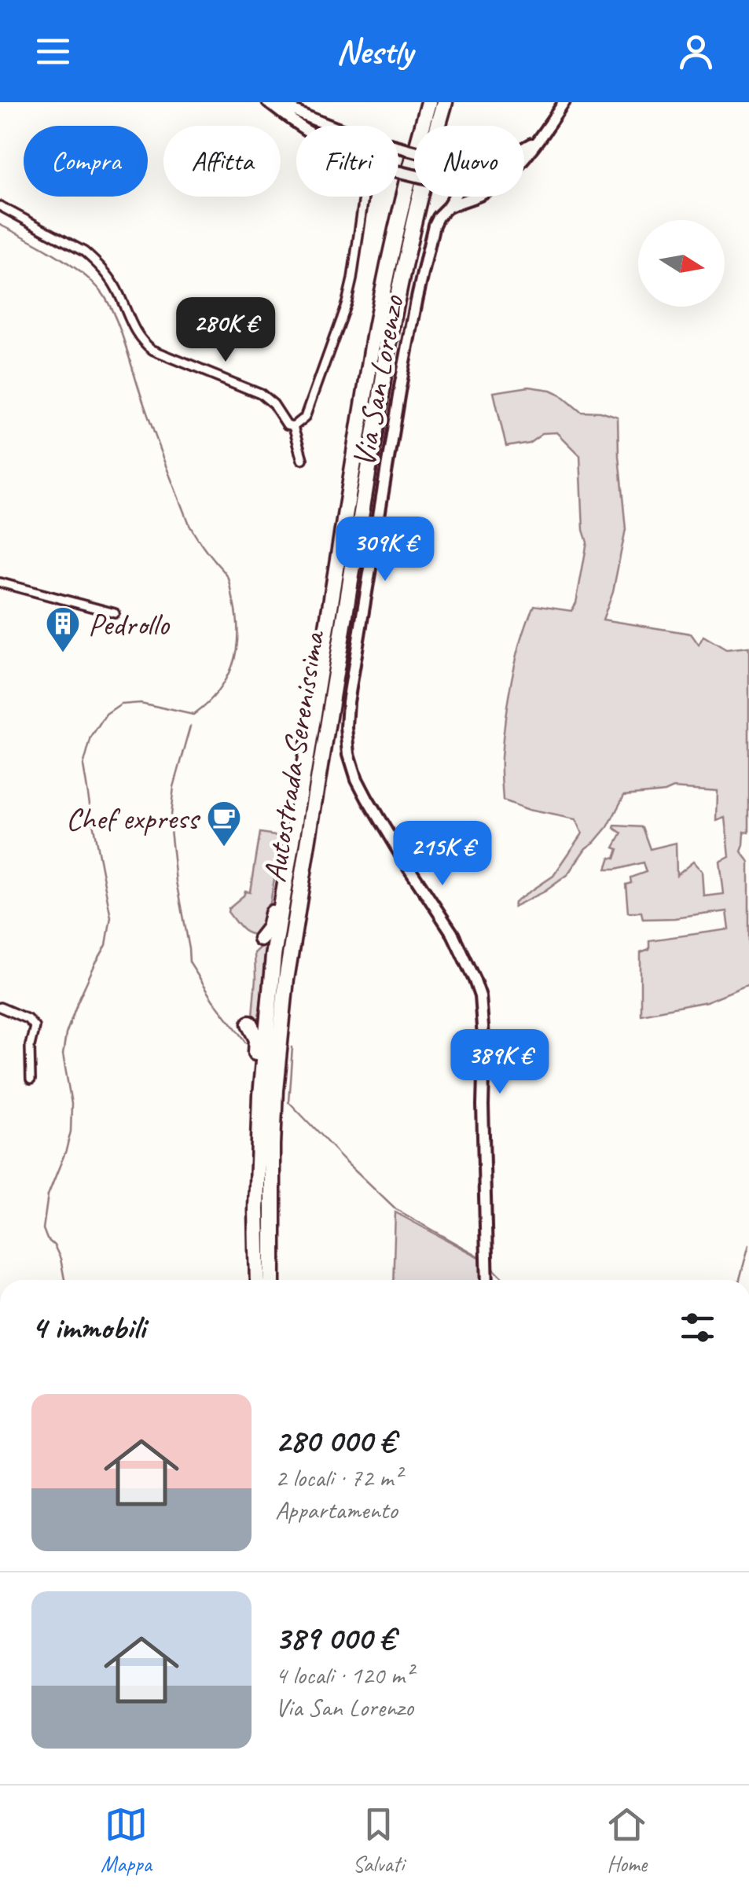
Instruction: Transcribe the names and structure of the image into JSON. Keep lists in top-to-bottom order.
{
  "streets": {
    "highway": ["Autostrada Serenissima"],
    "street": ["Via San Lorenzo"]
  },
  "places": {
    "building": ["Pedrollo"],
    "cafe": ["Chef express"]
  },
  "north": "right",
  "page": {
    "header": "Nestly",
    "chip": [
      "Compra",
      "Affitta",
      "Filtri",
      "Nuovo"
    ],
    "price": [
      "280K €",
      "309K €",
      "215K €",
      "389K €"
    ],
    "heading": "4 immobili",
    "list": [
      {
        "name": "280 000 €",
        "note": "2 locali · 72 m² · Appartamento"
      },
      {
        "name": "389 000 €",
        "note": "4 locali · 120 m² · Via San Lorenzo"
      }
    ],
    "tabs": ["Mappa", "Salvati", "Home"]
  }
}
